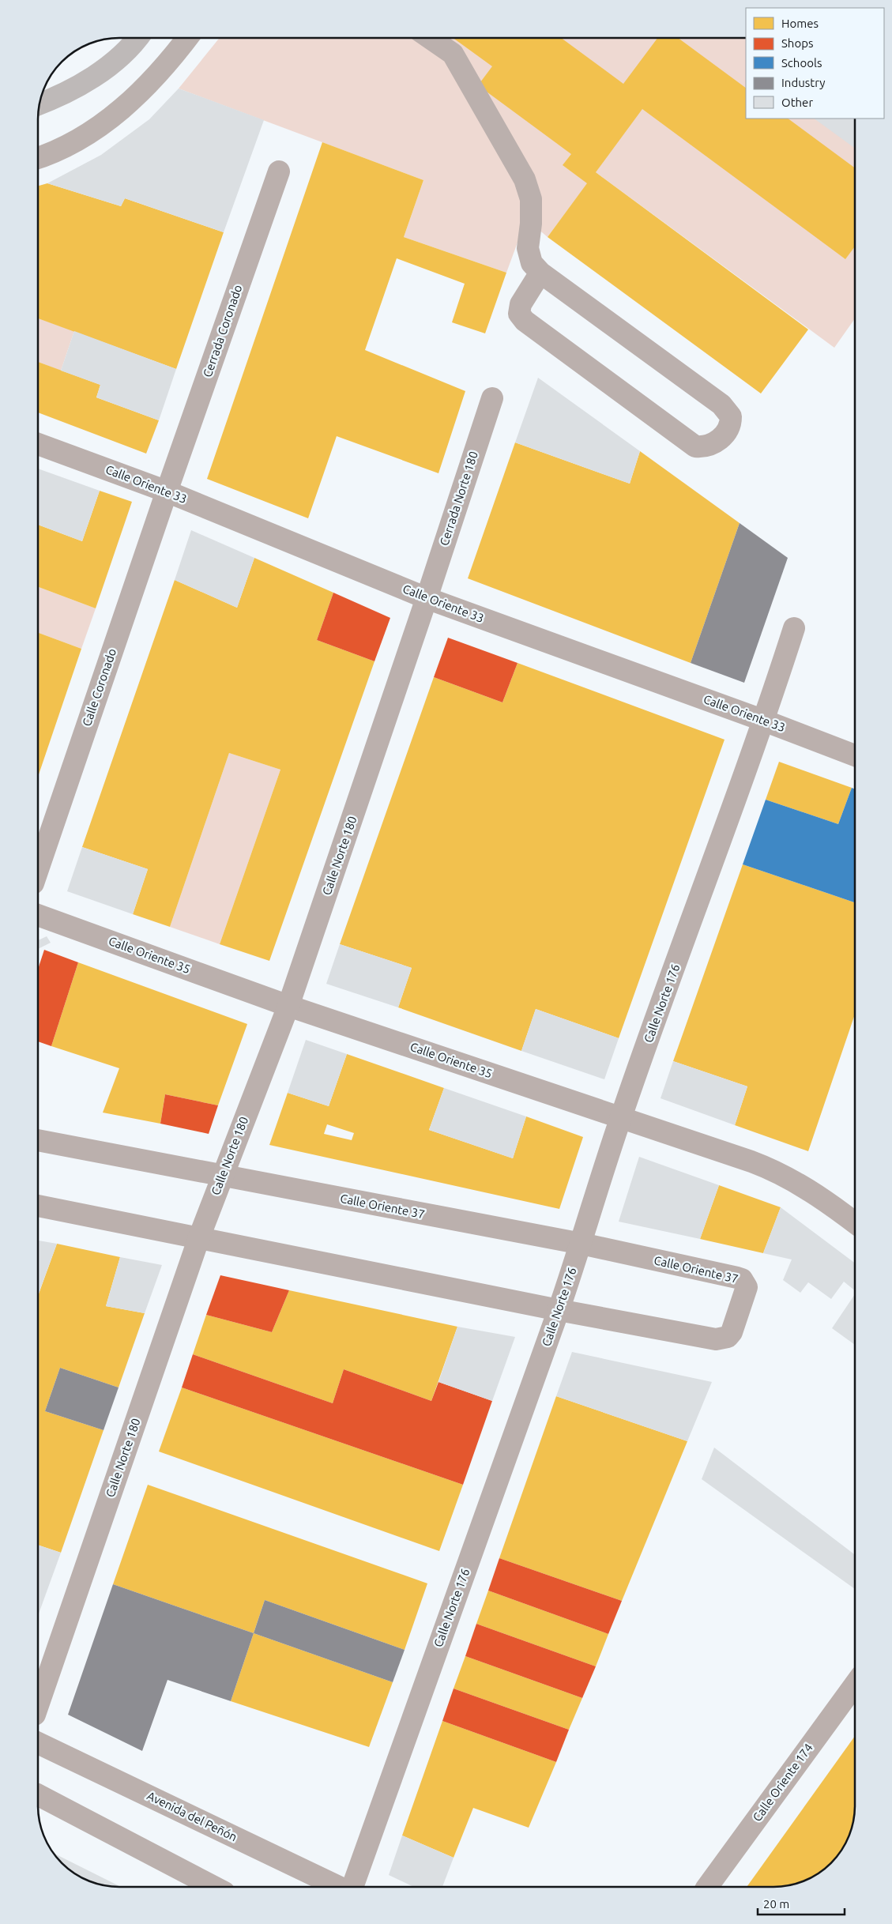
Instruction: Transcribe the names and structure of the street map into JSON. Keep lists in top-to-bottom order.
{
  "streets": {
    "street": [
      "Cerrada Coronado",
      "Calle Oriente 33",
      "Cerrada Norte 180",
      "Calle Coronado",
      "Calle Norte 180",
      "Calle Oriente 35",
      "Calle Norte 176",
      "Calle Oriente 37",
      "Calle Oriente 174",
      "Avenida del Peñón"
    ]
  },
  "crossings": [
    ["Cerrada Coronado", "Calle Oriente 33"],
    ["Cerrada Coronado", "Calle Coronado"],
    ["Calle Oriente 33", "Cerrada Norte 180"],
    ["Calle Oriente 33", "Calle Coronado"],
    ["Calle Oriente 33", "Calle Norte 180"],
    ["Calle Oriente 33", "Calle Norte 176"],
    ["Cerrada Norte 180", "Calle Norte 180"],
    ["Calle Norte 180", "Calle Oriente 35"],
    ["Calle Norte 180", "Calle Oriente 37"],
    ["Calle Oriente 35", "Calle Norte 176"],
    ["Calle Norte 176", "Calle Oriente 37"]
  ],
  "legend": [
    "Homes",
    "Shops",
    "Schools",
    "Industry",
    "Other"
  ],
  "scale_bar": "20 m"
}
